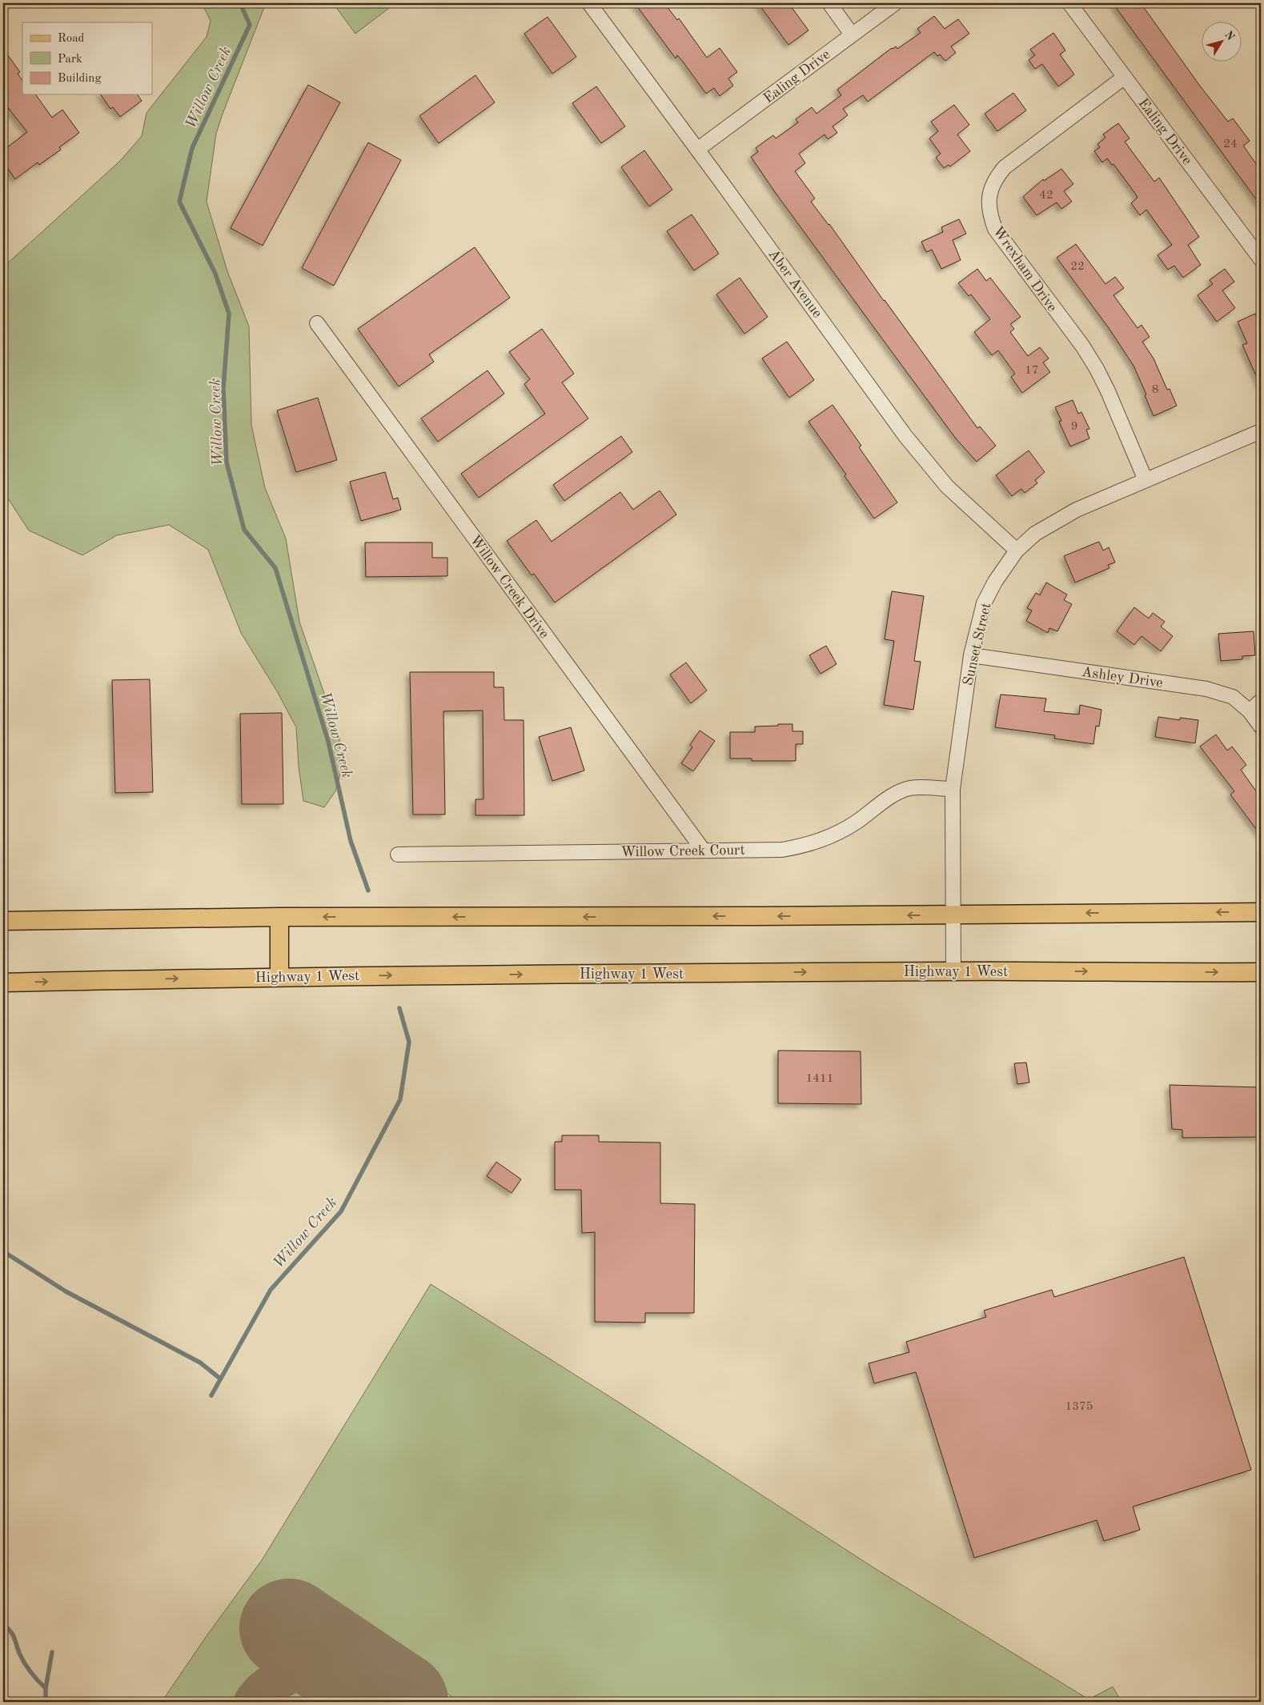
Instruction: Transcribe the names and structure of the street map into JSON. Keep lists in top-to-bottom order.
{
  "streets": {
    "main road": ["Highway 1 West"],
    "street": [
      "Ealing Drive",
      "Wrexham Drive",
      "Aber Avenue",
      "Willow Creek Drive",
      "Sunset Street",
      "Ashley Drive",
      "Willow Creek Court"
    ]
  },
  "crossings": [
    ["Ealing Drive", "Wrexham Drive"],
    ["Ealing Drive", "Aber Avenue"],
    ["Wrexham Drive", "Sunset Street"],
    ["Aber Avenue", "Sunset Street"],
    ["Willow Creek Drive", "Willow Creek Court"],
    ["Sunset Street", "Ashley Drive"],
    ["Sunset Street", "Willow Creek Court"],
    ["Sunset Street", "Highway 1 West"]
  ],
  "water": ["Willow Creek"],
  "house_numbers": [
    "24",
    "42",
    "22",
    "17",
    "8",
    "9",
    "1411",
    "1375"
  ],
  "legend": ["Road", "Park", "Building"],
  "north": "top right"
}
